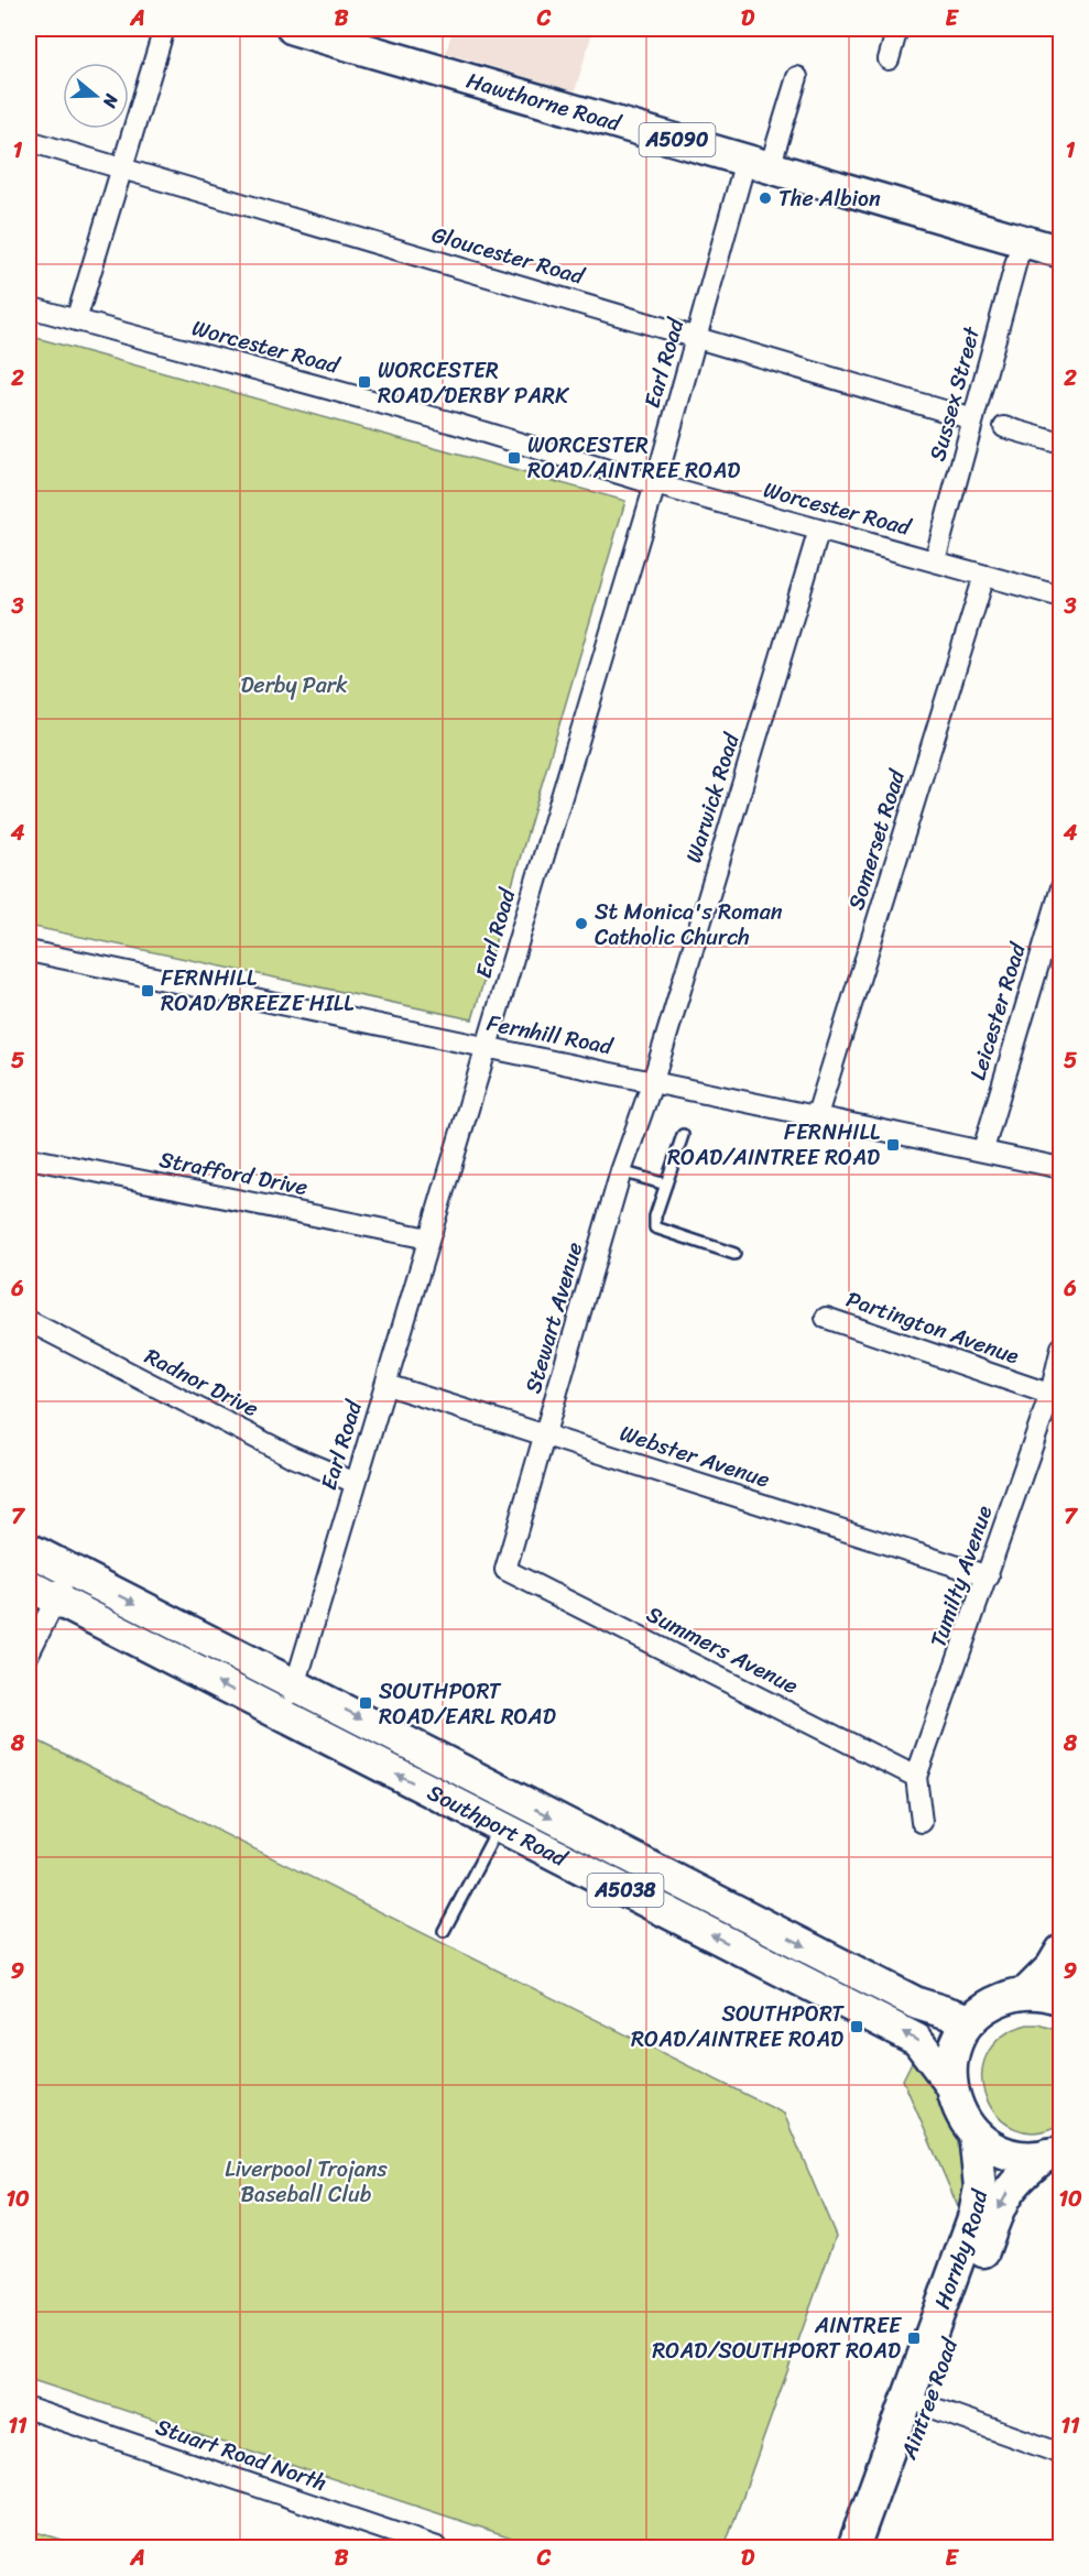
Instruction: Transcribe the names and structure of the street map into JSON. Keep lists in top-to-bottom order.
{
  "streets": {
    "main road": [
      "Hawthorne Road",
      "A5090",
      "Southport Road",
      "A5038",
      "Hornby Road",
      "Aintree Road"
    ],
    "street": [
      "Gloucester Road",
      "Worcester Road",
      "Earl Road",
      "Sussex Street",
      "Warwick Road",
      "Somerset Road",
      "Leicester Road",
      "Fernhill Road",
      "Strafford Drive",
      "Stewart Avenue",
      "Partington Avenue",
      "Radnor Drive",
      "Webster Avenue",
      "Tumilty Avenue",
      "Summers Avenue",
      "Stuart Road North"
    ]
  },
  "crossings": [
    ["Hawthorne Road", "Earl Road"],
    ["Hawthorne Road", "Sussex Street"],
    ["Gloucester Road", "Earl Road"],
    ["Gloucester Road", "Sussex Street"],
    ["Worcester Road", "Earl Road"],
    ["Worcester Road", "Sussex Street"],
    ["Worcester Road", "Warwick Road"],
    ["Worcester Road", "Somerset Road"],
    ["Earl Road", "Fernhill Road"],
    ["Earl Road", "Strafford Drive"],
    ["Earl Road", "Radnor Drive"],
    ["Earl Road", "Webster Avenue"],
    ["Earl Road", "Southport Road"],
    ["Warwick Road", "Fernhill Road"],
    ["Warwick Road", "Stewart Avenue"],
    ["Somerset Road", "Fernhill Road"],
    ["Leicester Road", "Fernhill Road"],
    ["Fernhill Road", "Stewart Avenue"],
    ["Stewart Avenue", "Webster Avenue"],
    ["Stewart Avenue", "Summers Avenue"],
    ["Partington Avenue", "Tumilty Avenue"],
    ["Webster Avenue", "Tumilty Avenue"],
    ["Tumilty Avenue", "Summers Avenue"],
    ["Southport Road", "A5038"],
    ["A5038", "Hornby Road"],
    ["A5038", "Aintree Road"]
  ],
  "one_way": ["Aintree Road"],
  "parks": ["Derby Park", "Liverpool Trojans Baseball Club"],
  "places": {
    "other": ["The Albion", "St Monica's Roman Catholic Church"],
    "transit": [
      "WORCESTER ROAD/DERBY PARK",
      "WORCESTER ROAD/AINTREE ROAD",
      "FERNHILL ROAD/BREEZE HILL",
      "FERNHILL ROAD/AINTREE ROAD",
      "SOUTHPORT ROAD/EARL ROAD",
      "SOUTHPORT ROAD/AINTREE ROAD",
      "AINTREE ROAD/SOUTHPORT ROAD"
    ]
  },
  "north": "right",
  "grid": {
    "columns": [
      "A",
      "B",
      "C",
      "D",
      "E"
    ],
    "rows": [
      "1",
      "2",
      "3",
      "4",
      "5",
      "6",
      "7",
      "8",
      "9",
      "10",
      "11"
    ]
  }
}
